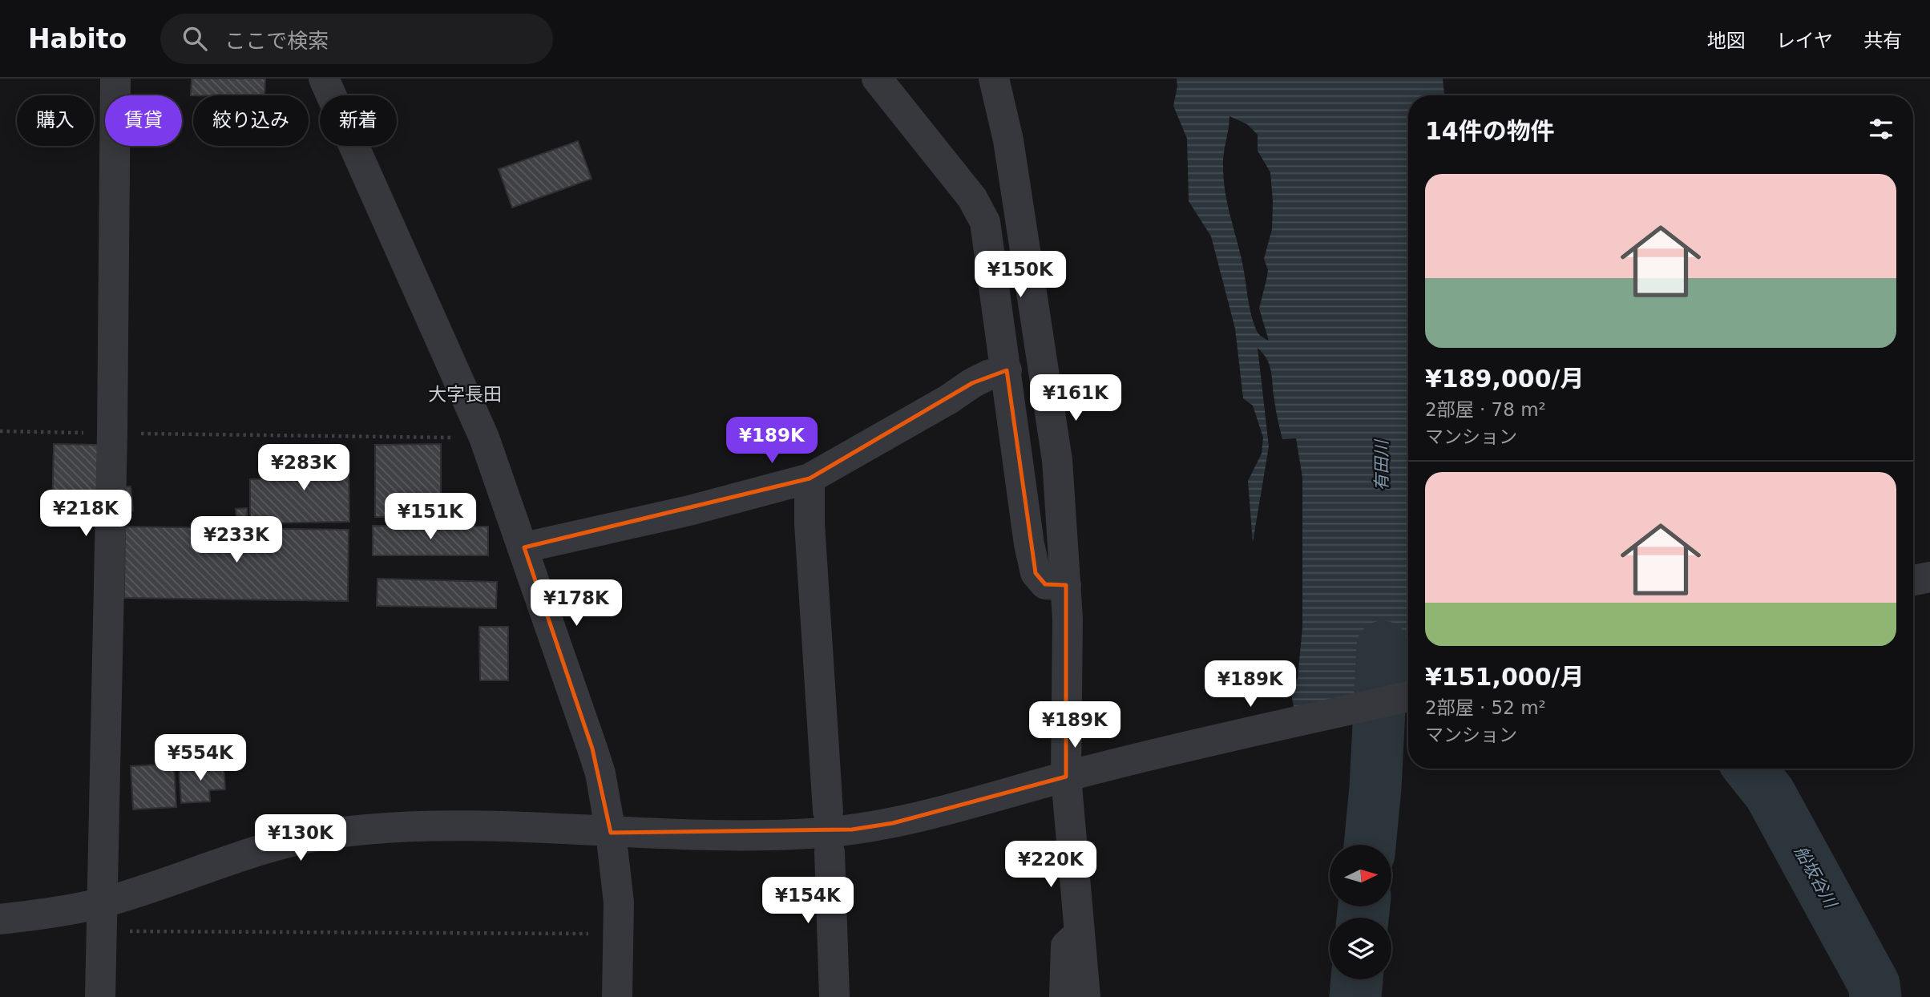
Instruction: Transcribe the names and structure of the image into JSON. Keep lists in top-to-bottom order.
{
  "districts": ["大字長田"],
  "water": ["有田川", "船坂谷川"],
  "north": "right",
  "page": {
    "header": "Habito",
    "search": "ここで検索",
    "nav": ["地図", "レイヤ", "共有"],
    "chip": [
      "購入",
      "賃貸",
      "絞り込み",
      "新着"
    ],
    "heading": "14件の物件",
    "list": [
      {
        "name": "¥189,000/月",
        "note": "2部屋 · 78 m² · マンション"
      },
      {
        "name": "¥151,000/月",
        "note": "2部屋 · 52 m² · マンション"
      }
    ],
    "price": [
      "¥150K",
      "¥161K",
      "¥189K",
      "¥283K",
      "¥218K",
      "¥151K",
      "¥233K",
      "¥178K",
      "¥189K",
      "¥189K",
      "¥554K",
      "¥130K",
      "¥220K",
      "¥154K"
    ]
  }
}
